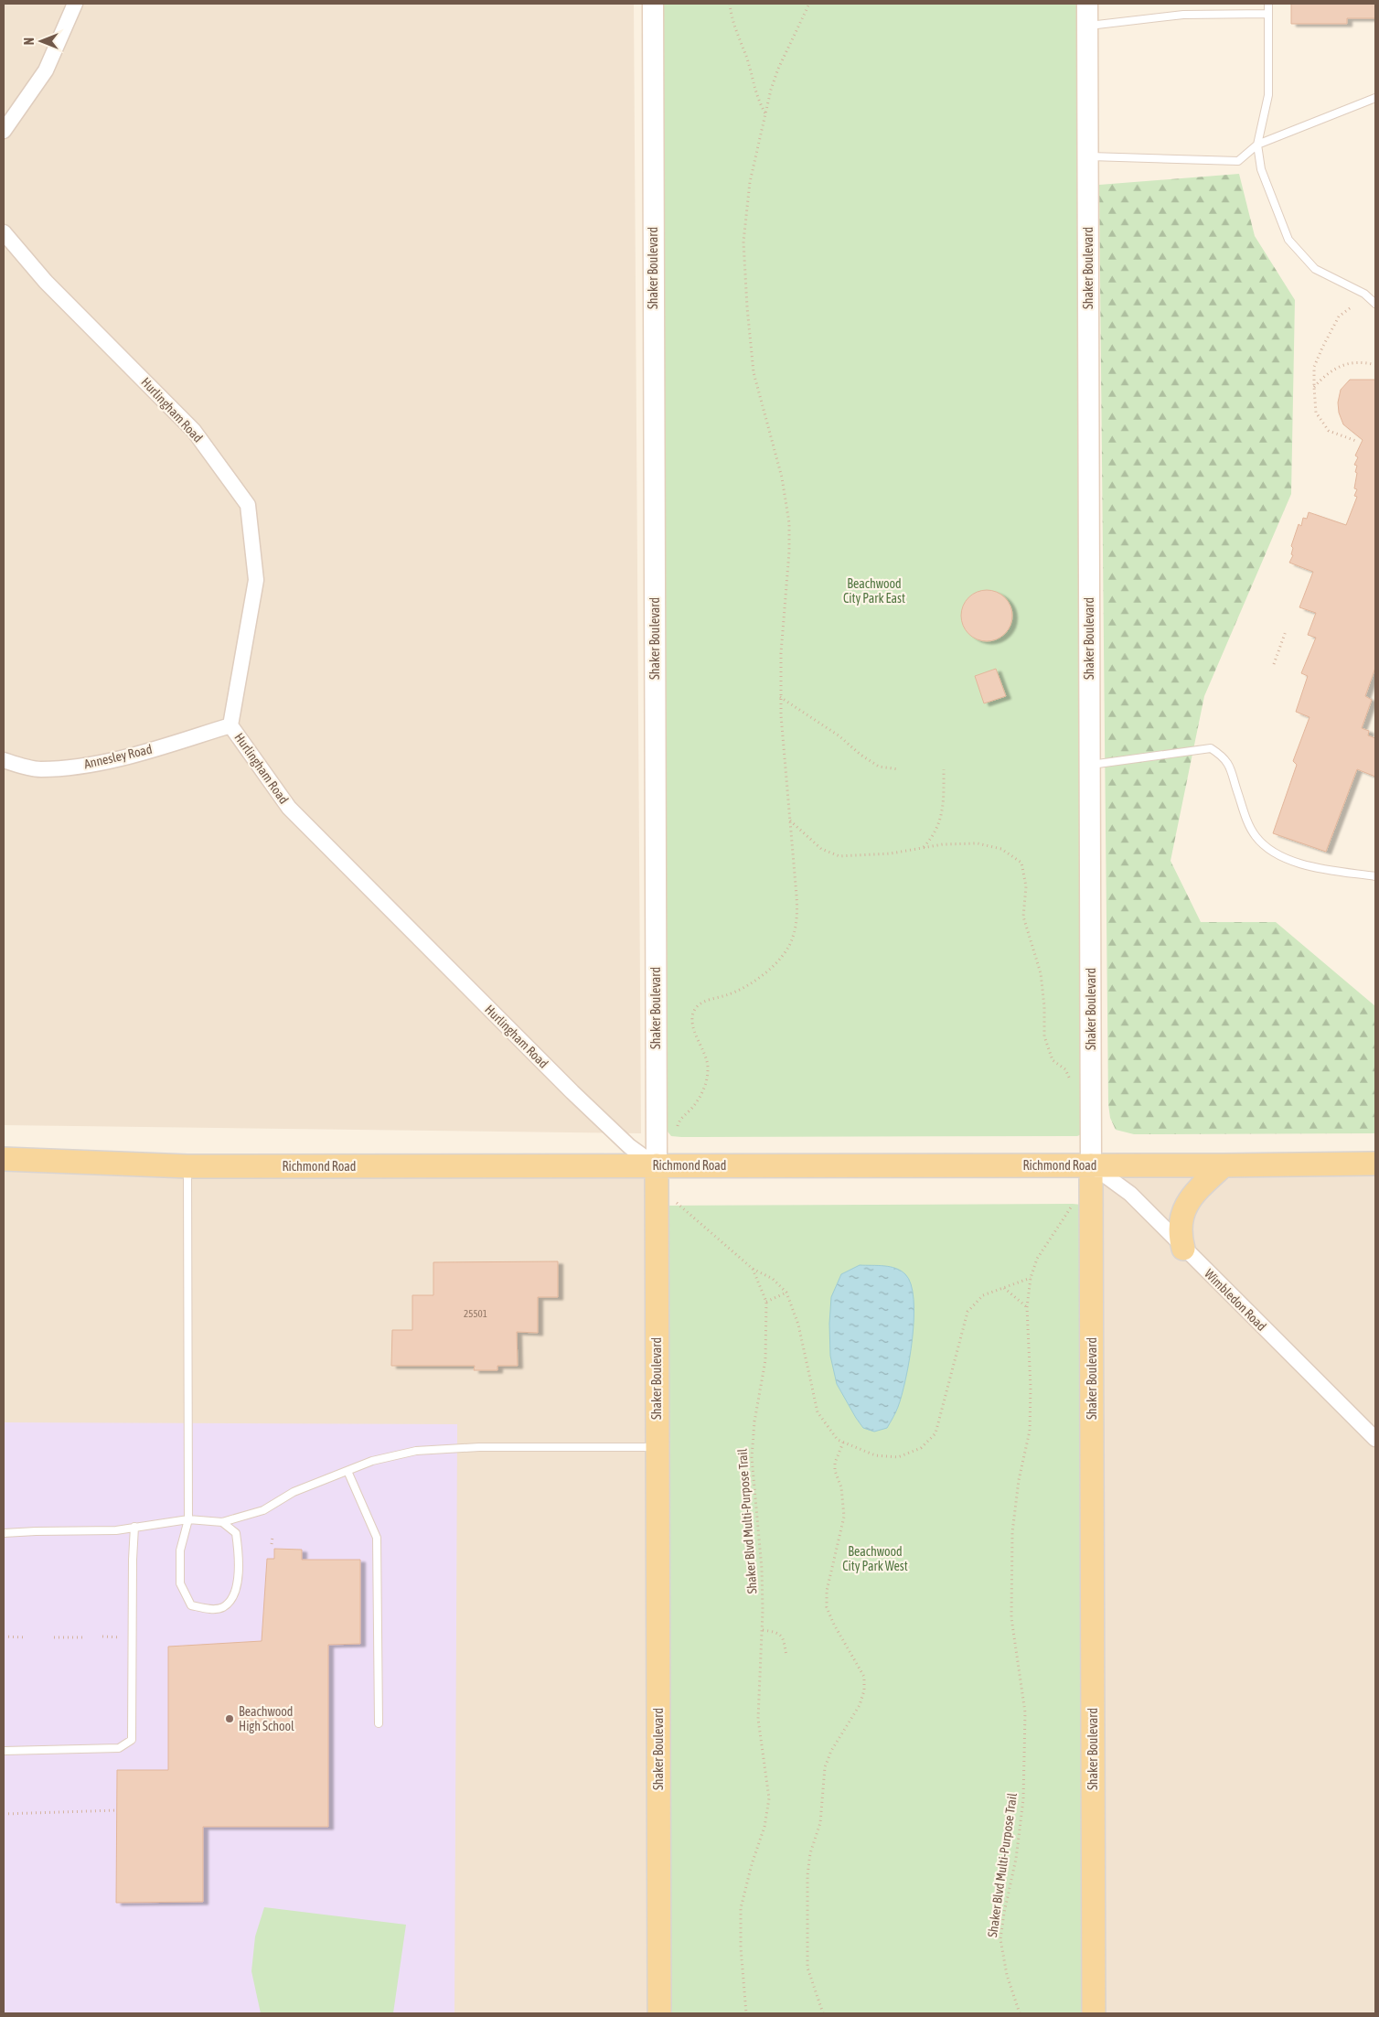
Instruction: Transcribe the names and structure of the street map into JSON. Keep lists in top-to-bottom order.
{
  "streets": {
    "main road": ["Shaker Boulevard", "Richmond Road"],
    "street": ["Hurlingham Road", "Annesley Road", "Wimbledon Road"],
    "path": ["Shaker Blvd Multi-Purpose Trail"]
  },
  "crossings": [
    ["Shaker Boulevard", "Hurlingham Road"],
    ["Shaker Boulevard", "Richmond Road"],
    ["Shaker Boulevard", "Wimbledon Road"],
    ["Hurlingham Road", "Annesley Road"],
    ["Hurlingham Road", "Richmond Road"],
    ["Richmond Road", "Wimbledon Road"]
  ],
  "parks": ["Beachwood City Park East", "Beachwood City Park West"],
  "places": ["Beachwood High School"],
  "house_numbers": ["25501"],
  "north": "left"
}
